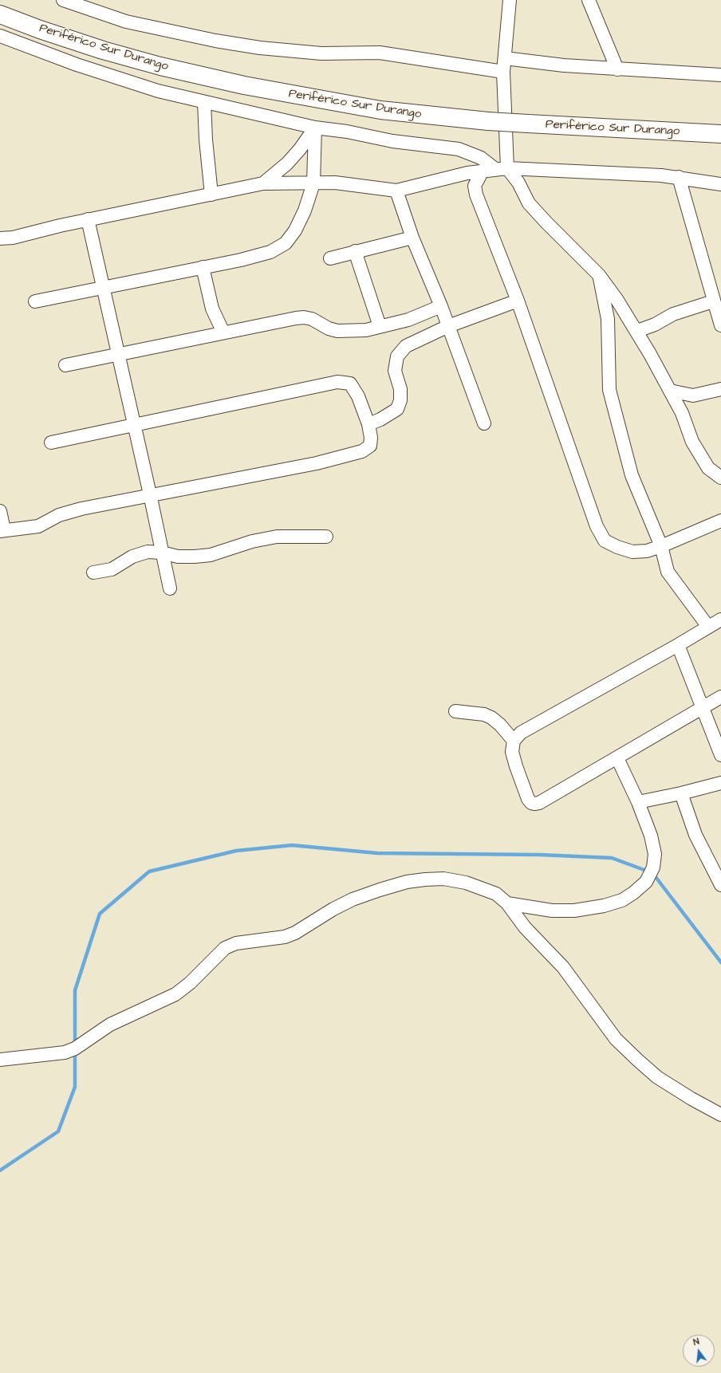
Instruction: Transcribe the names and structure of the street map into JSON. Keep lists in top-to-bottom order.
{
  "streets": {
    "highway": ["Periférico Sur Durango"]
  },
  "north": "top"
}
